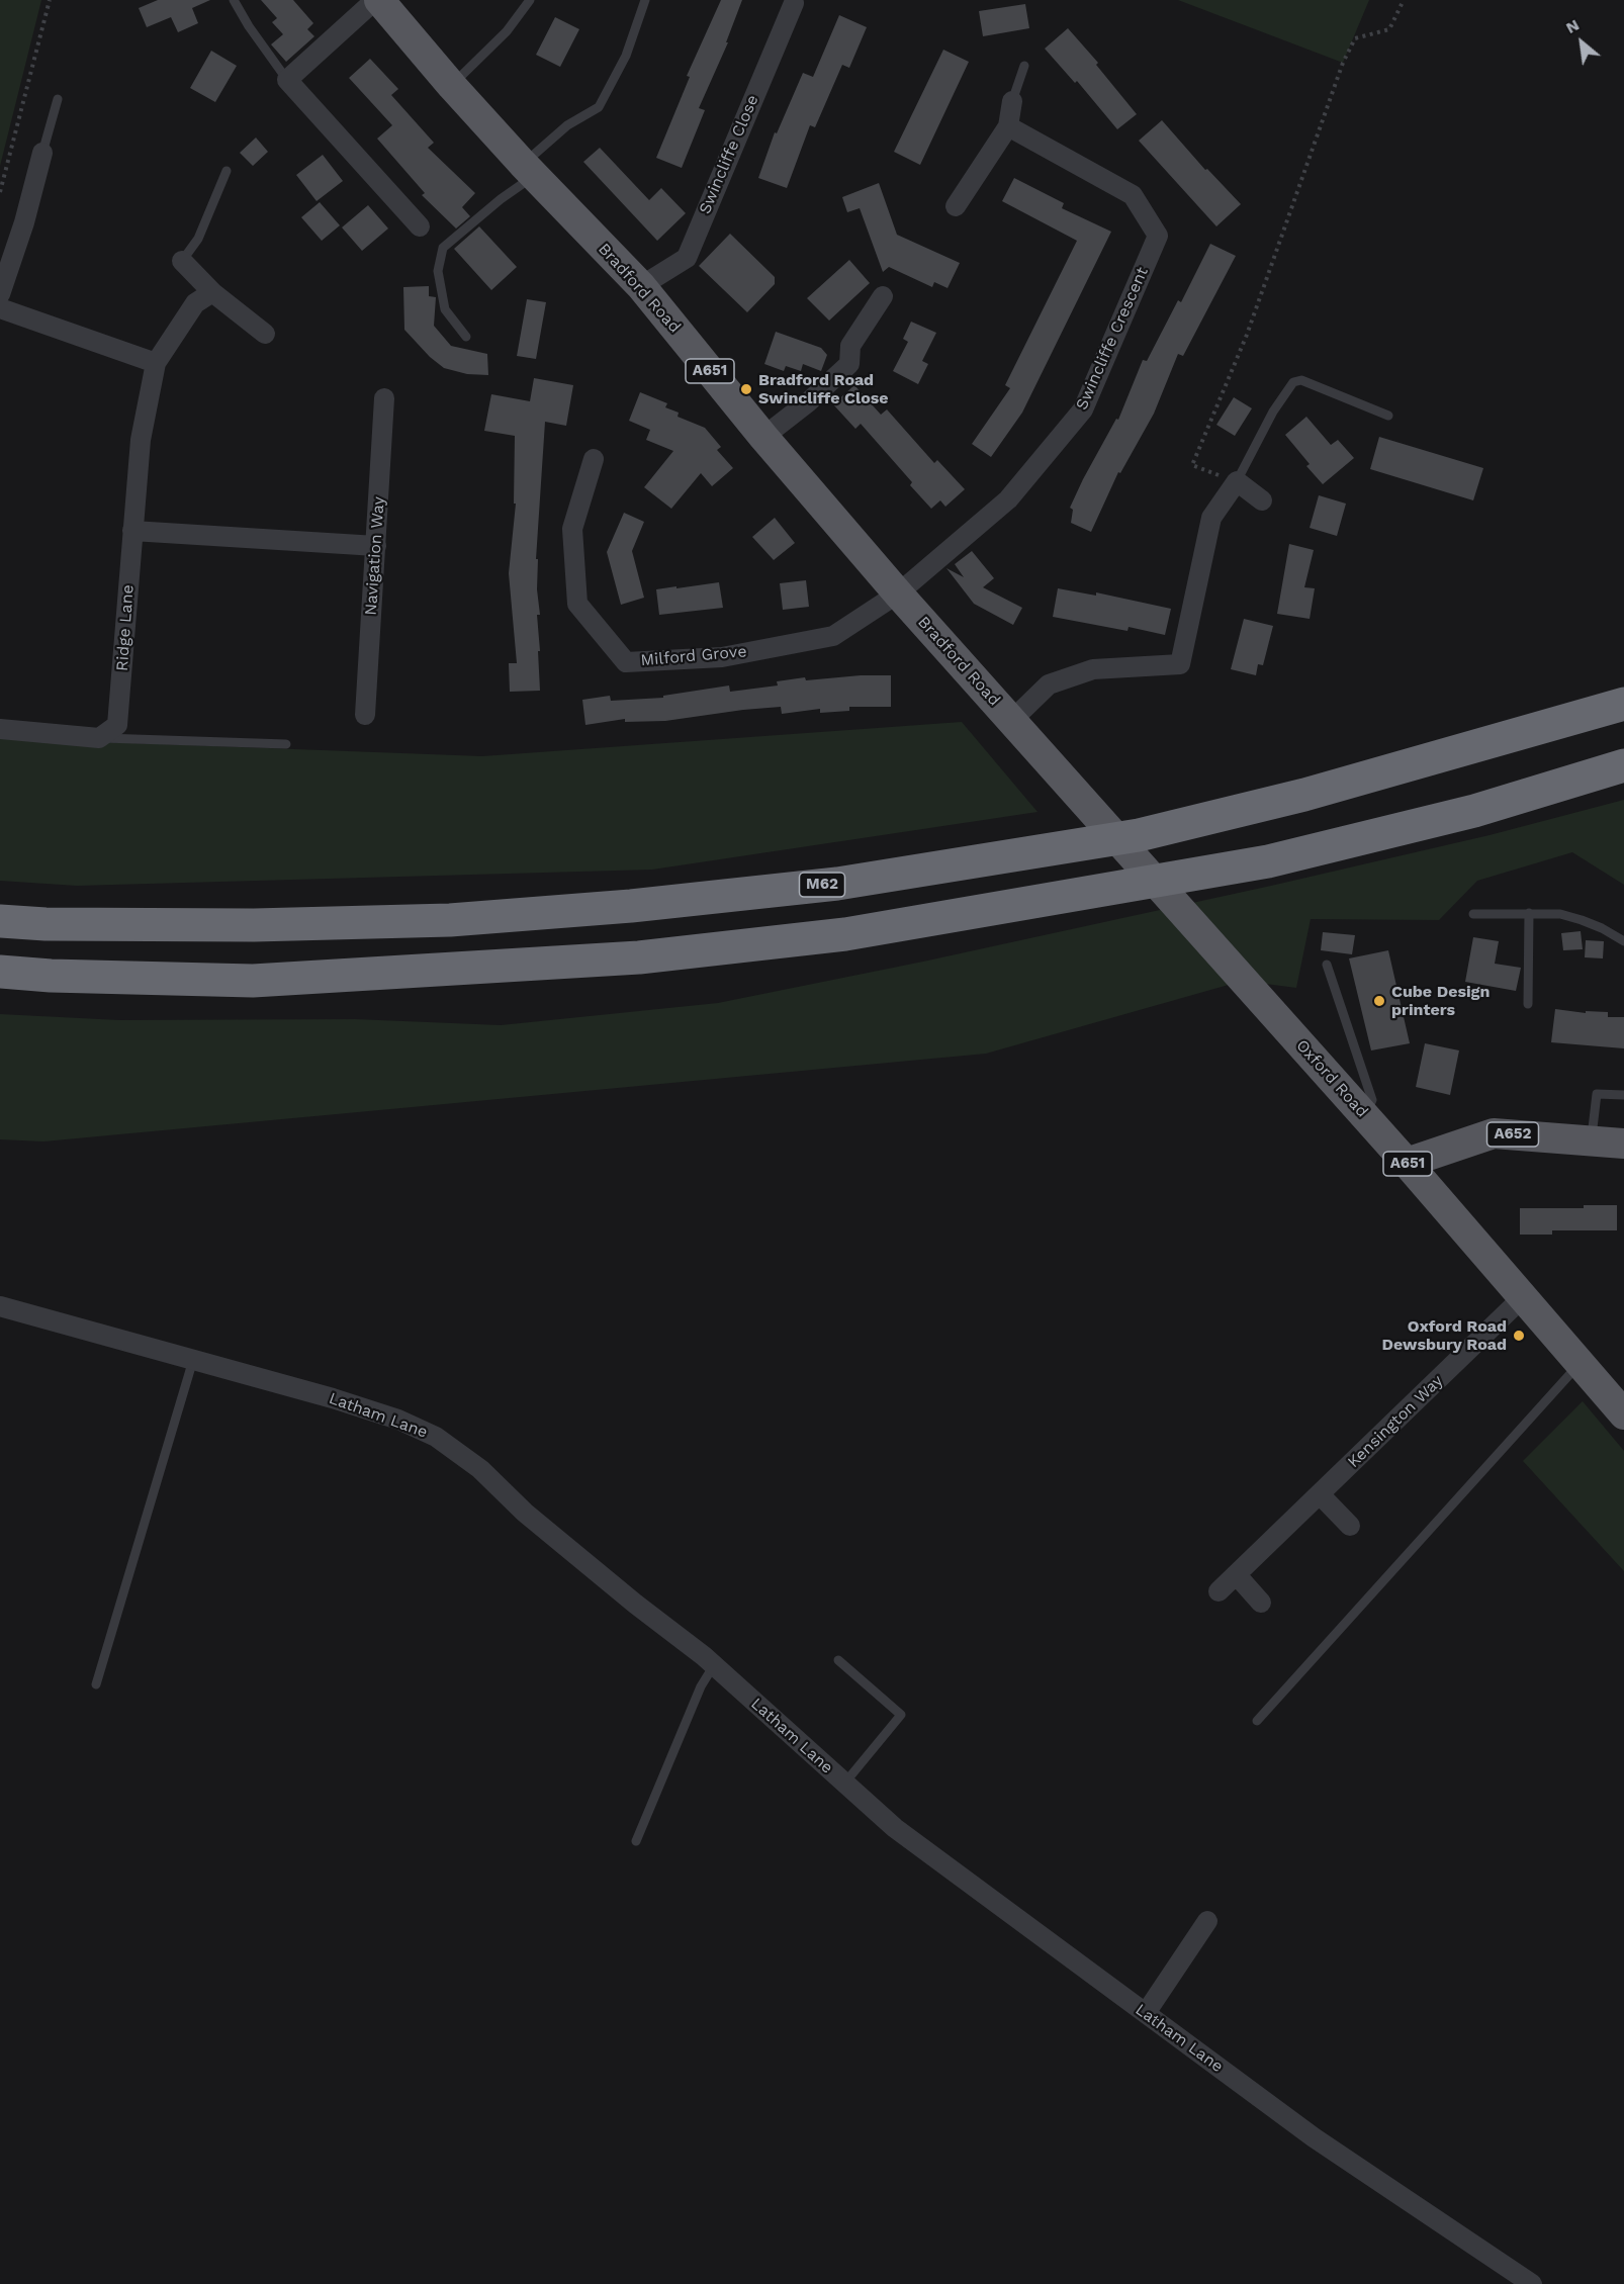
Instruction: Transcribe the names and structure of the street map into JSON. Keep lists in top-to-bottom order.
{
  "streets": {
    "highway": ["M62"],
    "main road": [
      "Bradford Road",
      "A651",
      "Oxford Road",
      "A652"
    ],
    "street": [
      "Swincliffe Close",
      "Swincliffe Crescent",
      "Navigation Way",
      "Ridge Lane",
      "Milford Grove",
      "Latham Lane",
      "Kensington Way"
    ]
  },
  "crossings": [
    ["Swincliffe Close", "Bradford Road"],
    ["Bradford Road", "Swincliffe Crescent"],
    ["Bradford Road", "Milford Grove"],
    ["Bradford Road", "Oxford Road"],
    ["Swincliffe Crescent", "Milford Grove"],
    ["Oxford Road", "A652"],
    ["Oxford Road", "Kensington Way"]
  ],
  "places": ["Bradford Road Swincliffe Close", "Cube Design printers", "Oxford Road Dewsbury Road"],
  "north": "top left"
}
